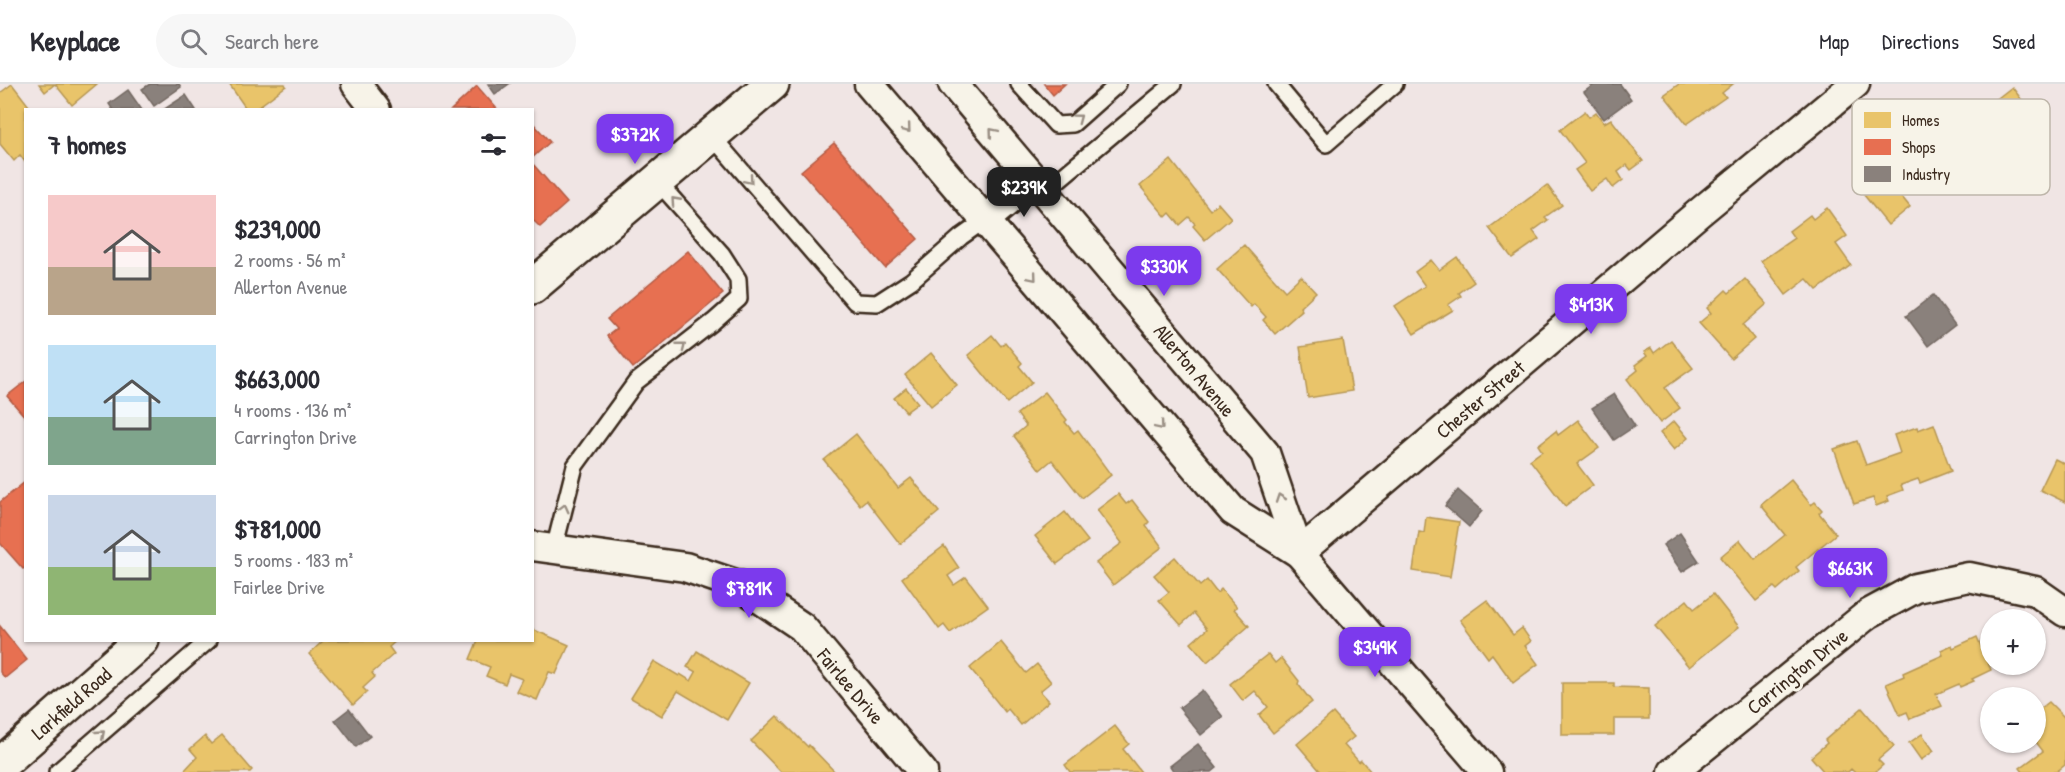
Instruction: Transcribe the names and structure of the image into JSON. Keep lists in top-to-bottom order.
{
  "streets": {
    "main road": ["Larkfield Road"],
    "street": [
      "Allerton Avenue",
      "Chester Street",
      "Carrington Drive",
      "Fairlee Drive"
    ]
  },
  "crossings": [
    ["Allerton Avenue", "Chester Street"]
  ],
  "legend": ["Homes", "Shops", "Industry"],
  "page": {
    "header": "Keyplace",
    "search": "Search here",
    "nav": ["Map", "Directions", "Saved"],
    "heading": "7 homes",
    "price": [
      "$372K",
      "$239K",
      "$330K",
      "$413K",
      "$663K",
      "$781K",
      "$349K"
    ],
    "list": [
      {
        "name": "$239,000",
        "note": "2 rooms · 56 m² · Allerton Avenue"
      },
      {
        "name": "$663,000",
        "note": "4 rooms · 136 m² · Carrington Drive"
      },
      {
        "name": "$781,000",
        "note": "5 rooms · 183 m² · Fairlee Drive"
      }
    ],
    "map_buttons": ["+", "−"]
  }
}
